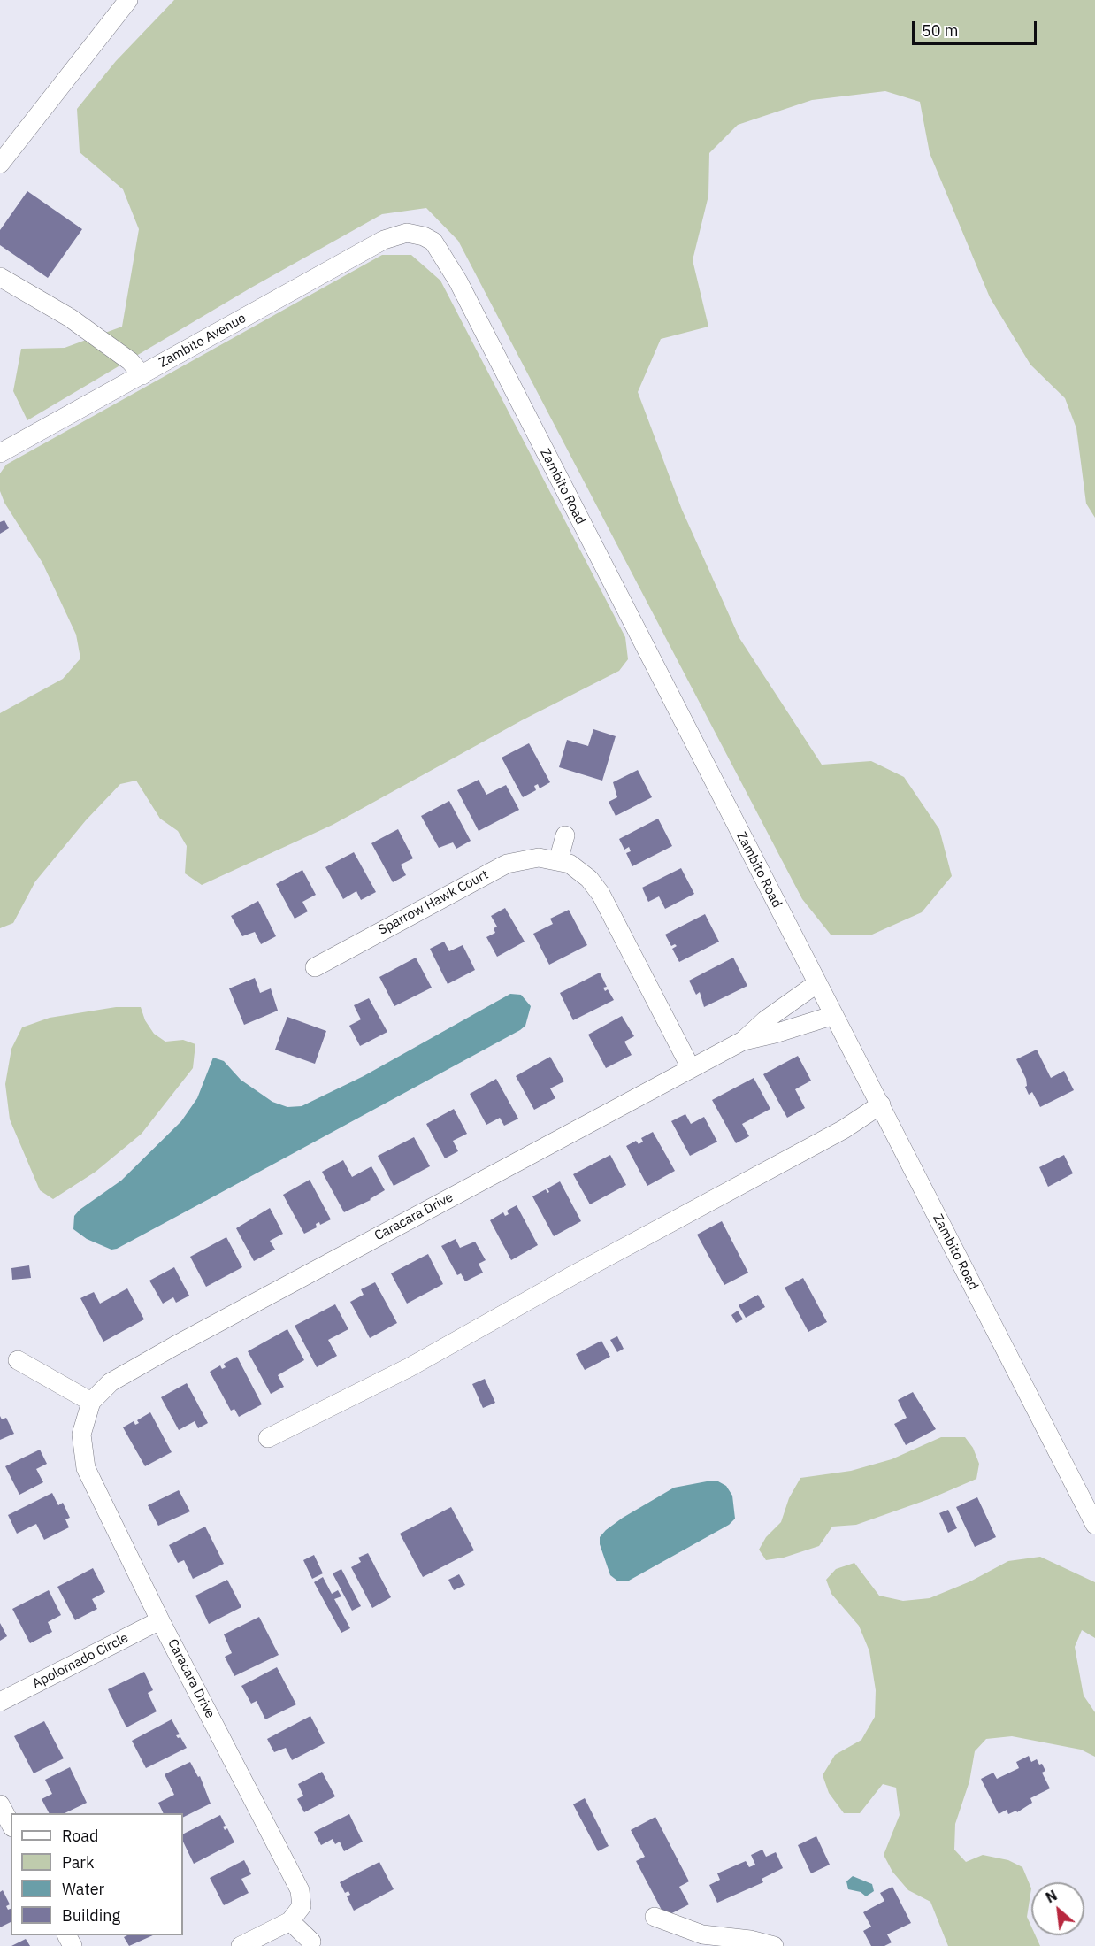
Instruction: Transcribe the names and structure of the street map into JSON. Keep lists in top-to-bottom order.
{
  "streets": {
    "street": [
      "Zambito Avenue",
      "Zambito Road",
      "Sparrow Hawk Court",
      "Caracara Drive",
      "Apolomado Circle"
    ]
  },
  "crossings": [
    ["Zambito Avenue", "Zambito Road"],
    ["Zambito Road", "Caracara Drive"],
    ["Sparrow Hawk Court", "Caracara Drive"],
    ["Caracara Drive", "Apolomado Circle"]
  ],
  "legend": [
    "Road",
    "Park",
    "Water",
    "Building"
  ],
  "scale_bar": "50 m",
  "north": "top left"
}
